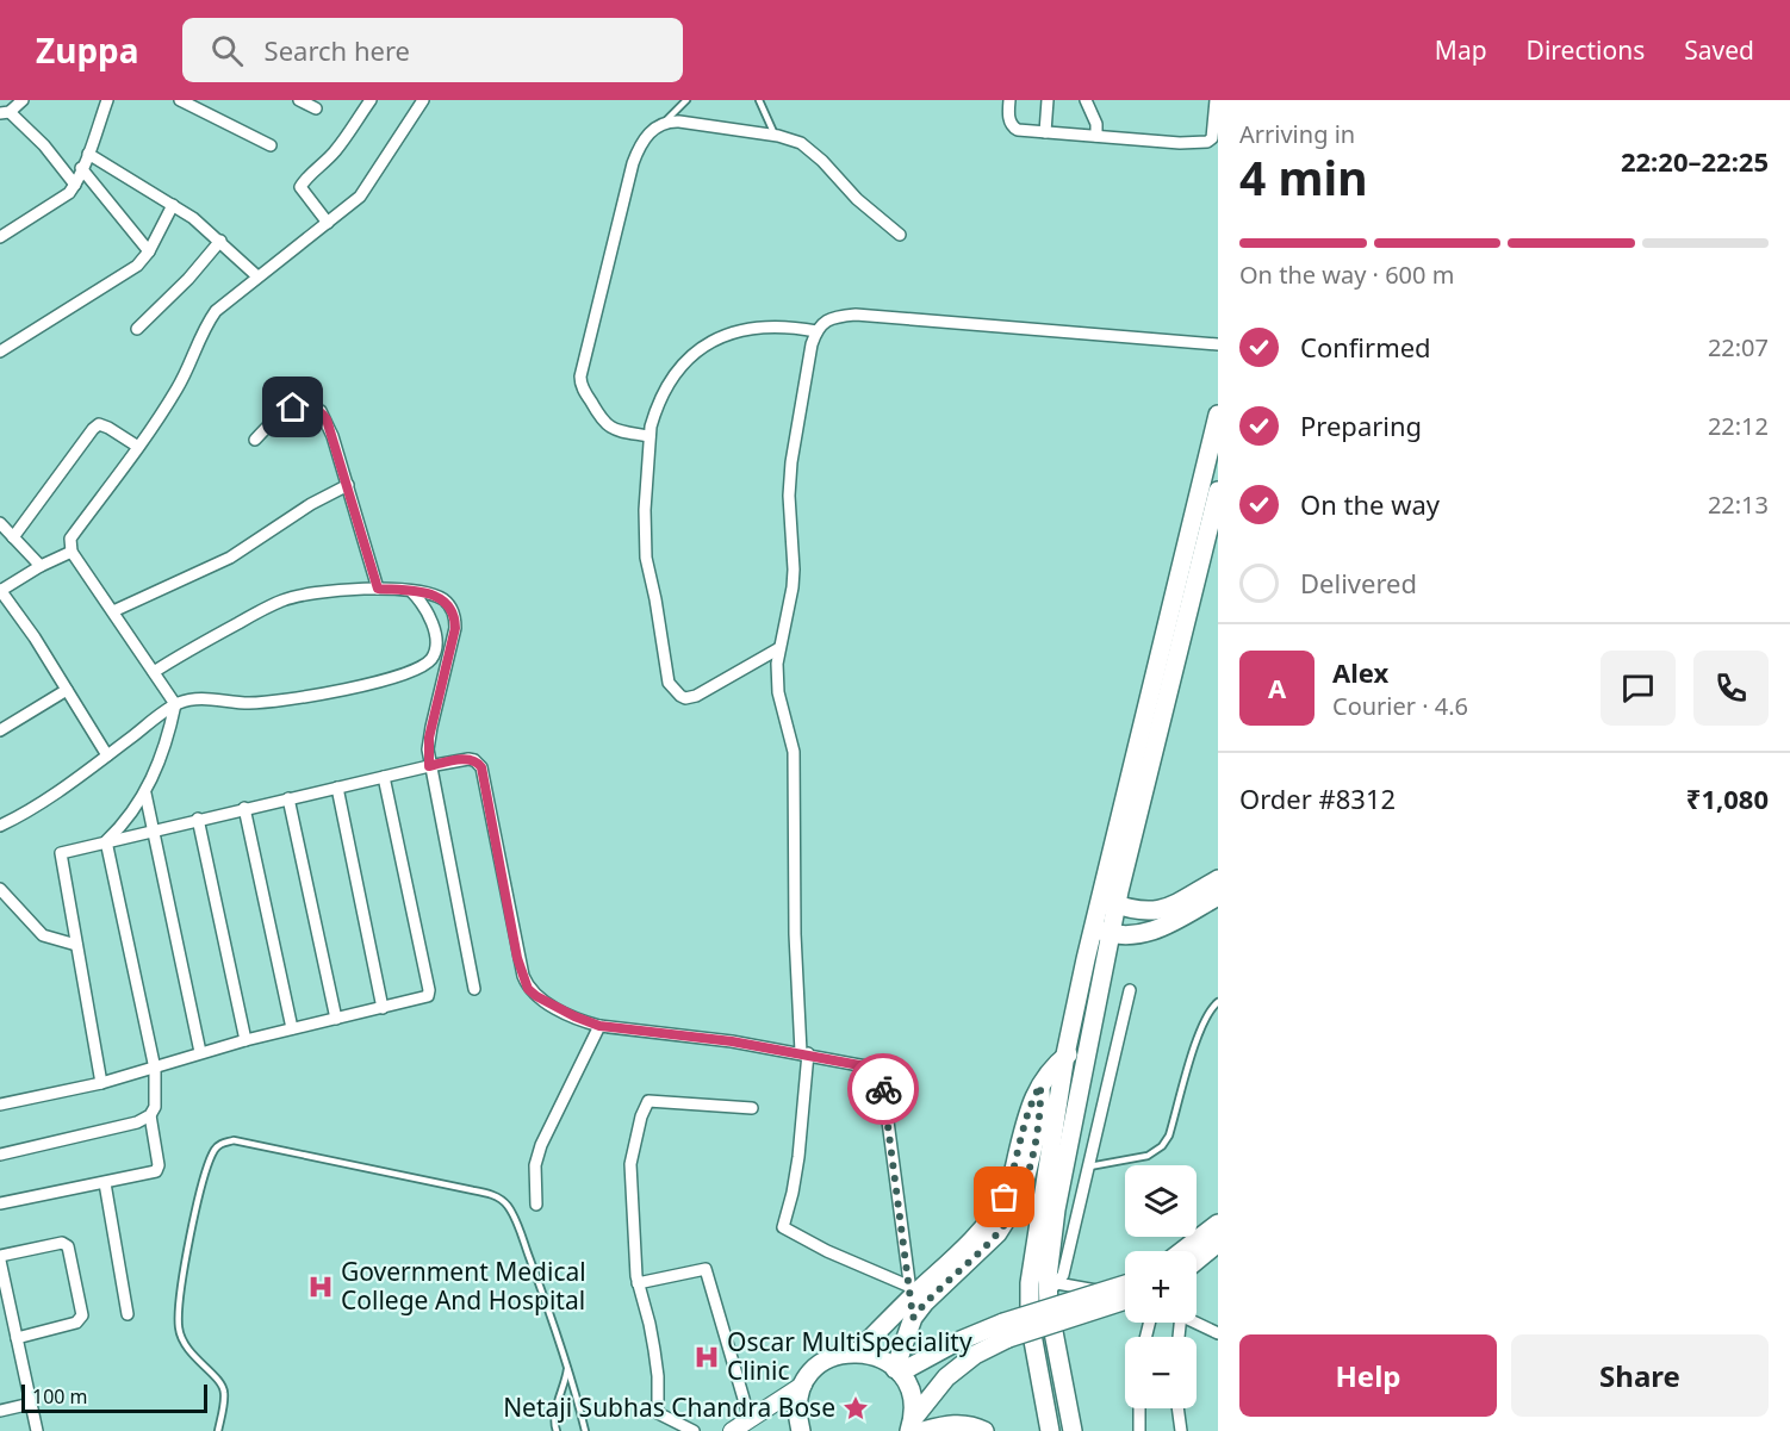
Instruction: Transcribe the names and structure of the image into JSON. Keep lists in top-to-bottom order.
{
  "places": {
    "hospital": ["Government Medical College And Hospital", "Oscar MultiSpeciality Clinic"],
    "place": ["Netaji Subhas Chandra Bose"]
  },
  "scale_bar": "100 m",
  "page": {
    "header": "Zuppa",
    "search": "Search here",
    "nav": ["Map", "Directions", "Saved"],
    "heading": ["4 min", "Arriving in", "22:20–22:25"],
    "panel": [
      "Alex",
      "Courier · 4.6",
      "Order #8312",
      "₹1,080"
    ],
    "bar": "On the way · 600 m",
    "list": [
      ["Confirmed", "22:07"],
      ["Preparing", "22:12"],
      ["On the way", "22:13"],
      "Delivered"
    ],
    "round": "A",
    "map_buttons": ["+", "−"],
    "buttons": ["Help", "Share"],
    "scale": "100 m"
  }
}
